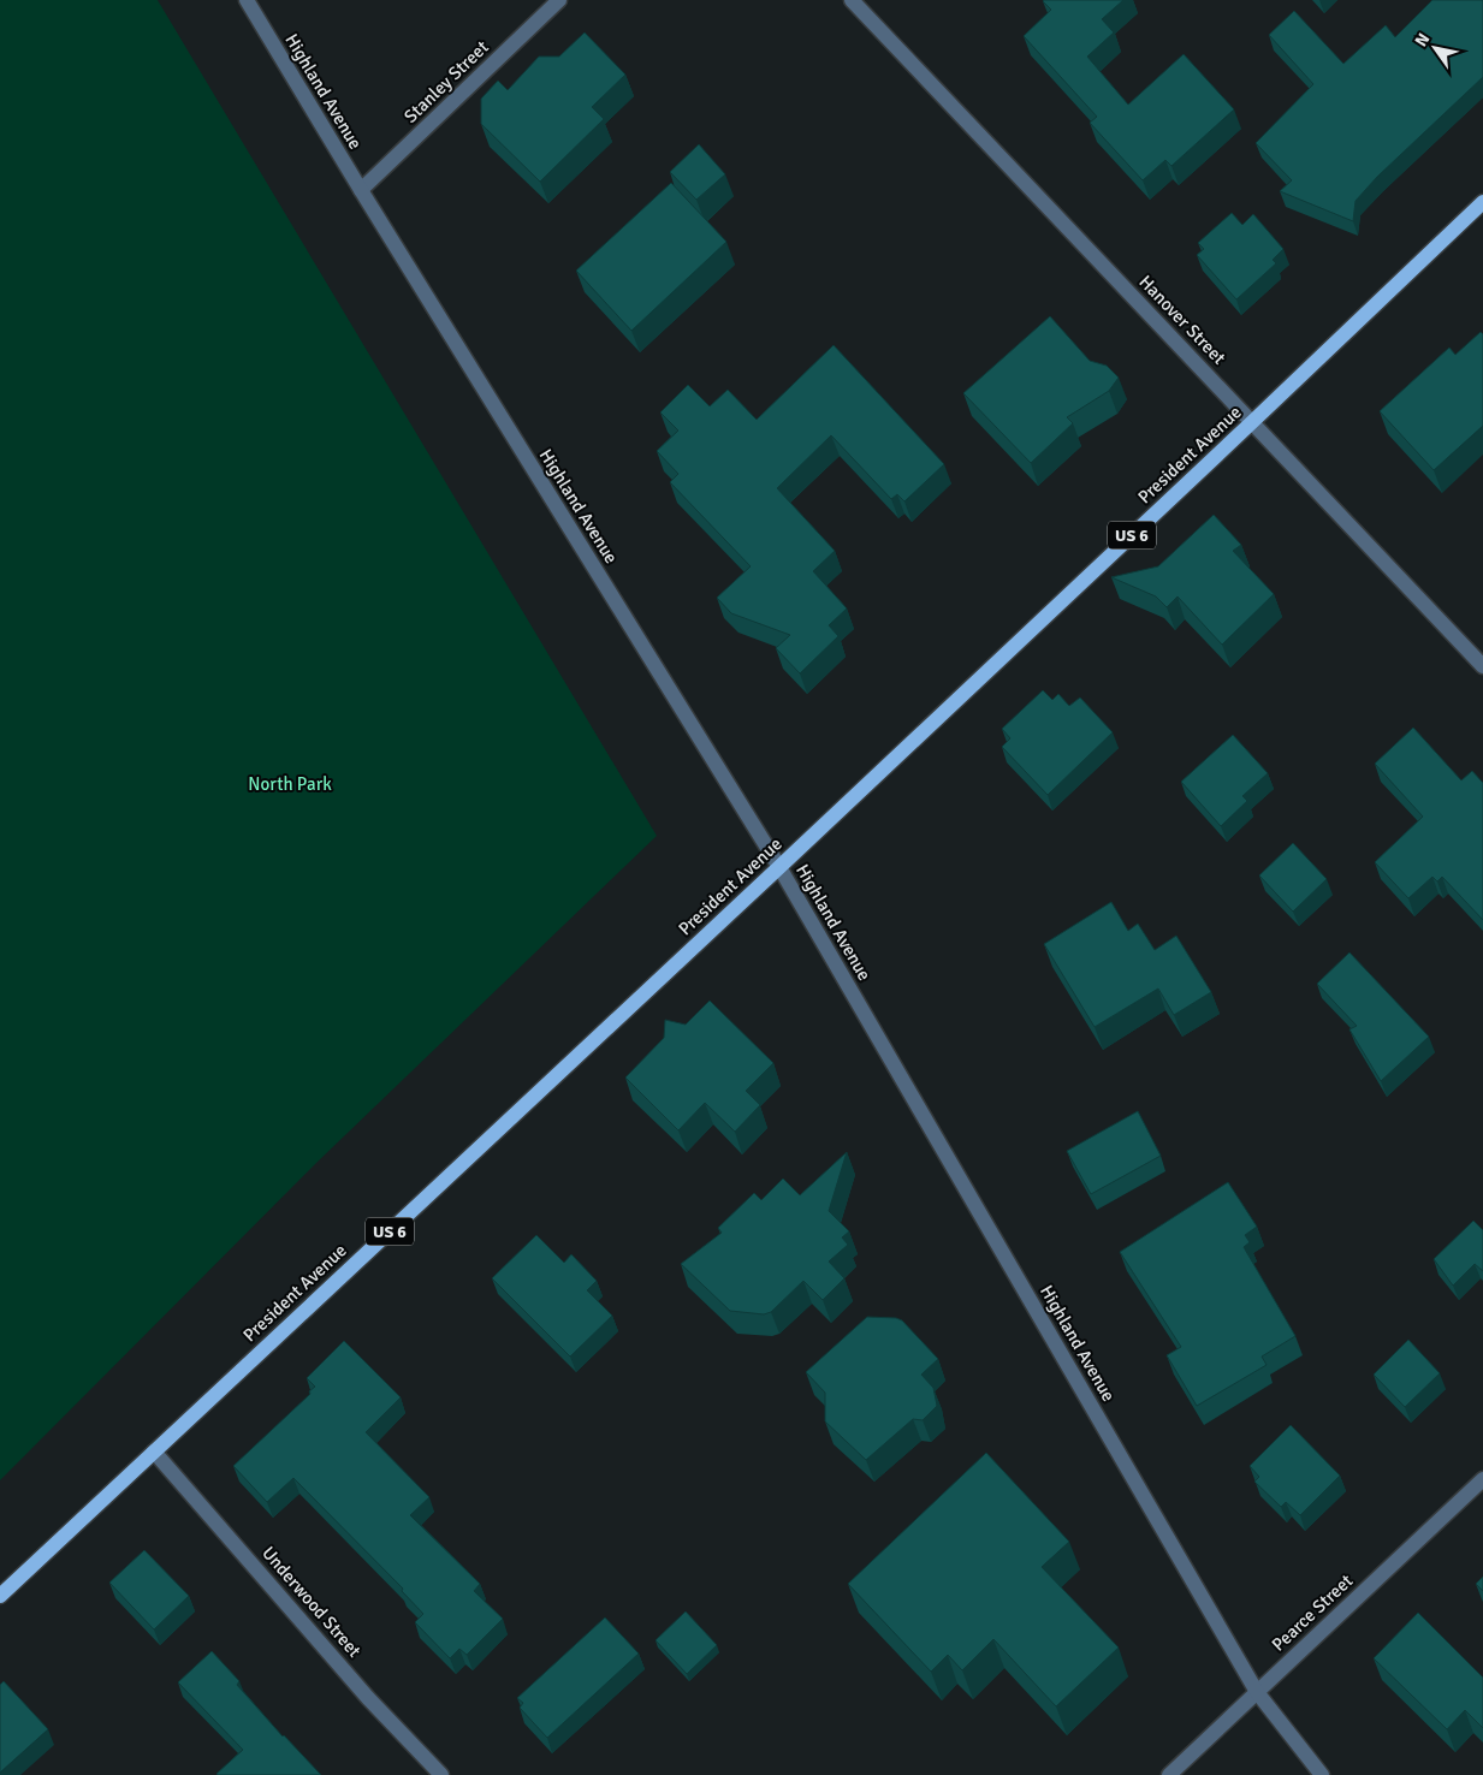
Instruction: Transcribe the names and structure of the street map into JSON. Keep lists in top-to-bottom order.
{
  "streets": {
    "main road": ["President Avenue", "US 6"],
    "street": [
      "Stanley Street",
      "Highland Avenue",
      "Hanover Street",
      "Underwood Street",
      "Pearce Street"
    ]
  },
  "crossings": [
    ["Stanley Street", "Highland Avenue"],
    ["Highland Avenue", "President Avenue"],
    ["Highland Avenue", "Pearce Street"],
    ["Hanover Street", "President Avenue"],
    ["President Avenue", "Underwood Street"]
  ],
  "parks": ["North Park"],
  "north": "top left"
}
